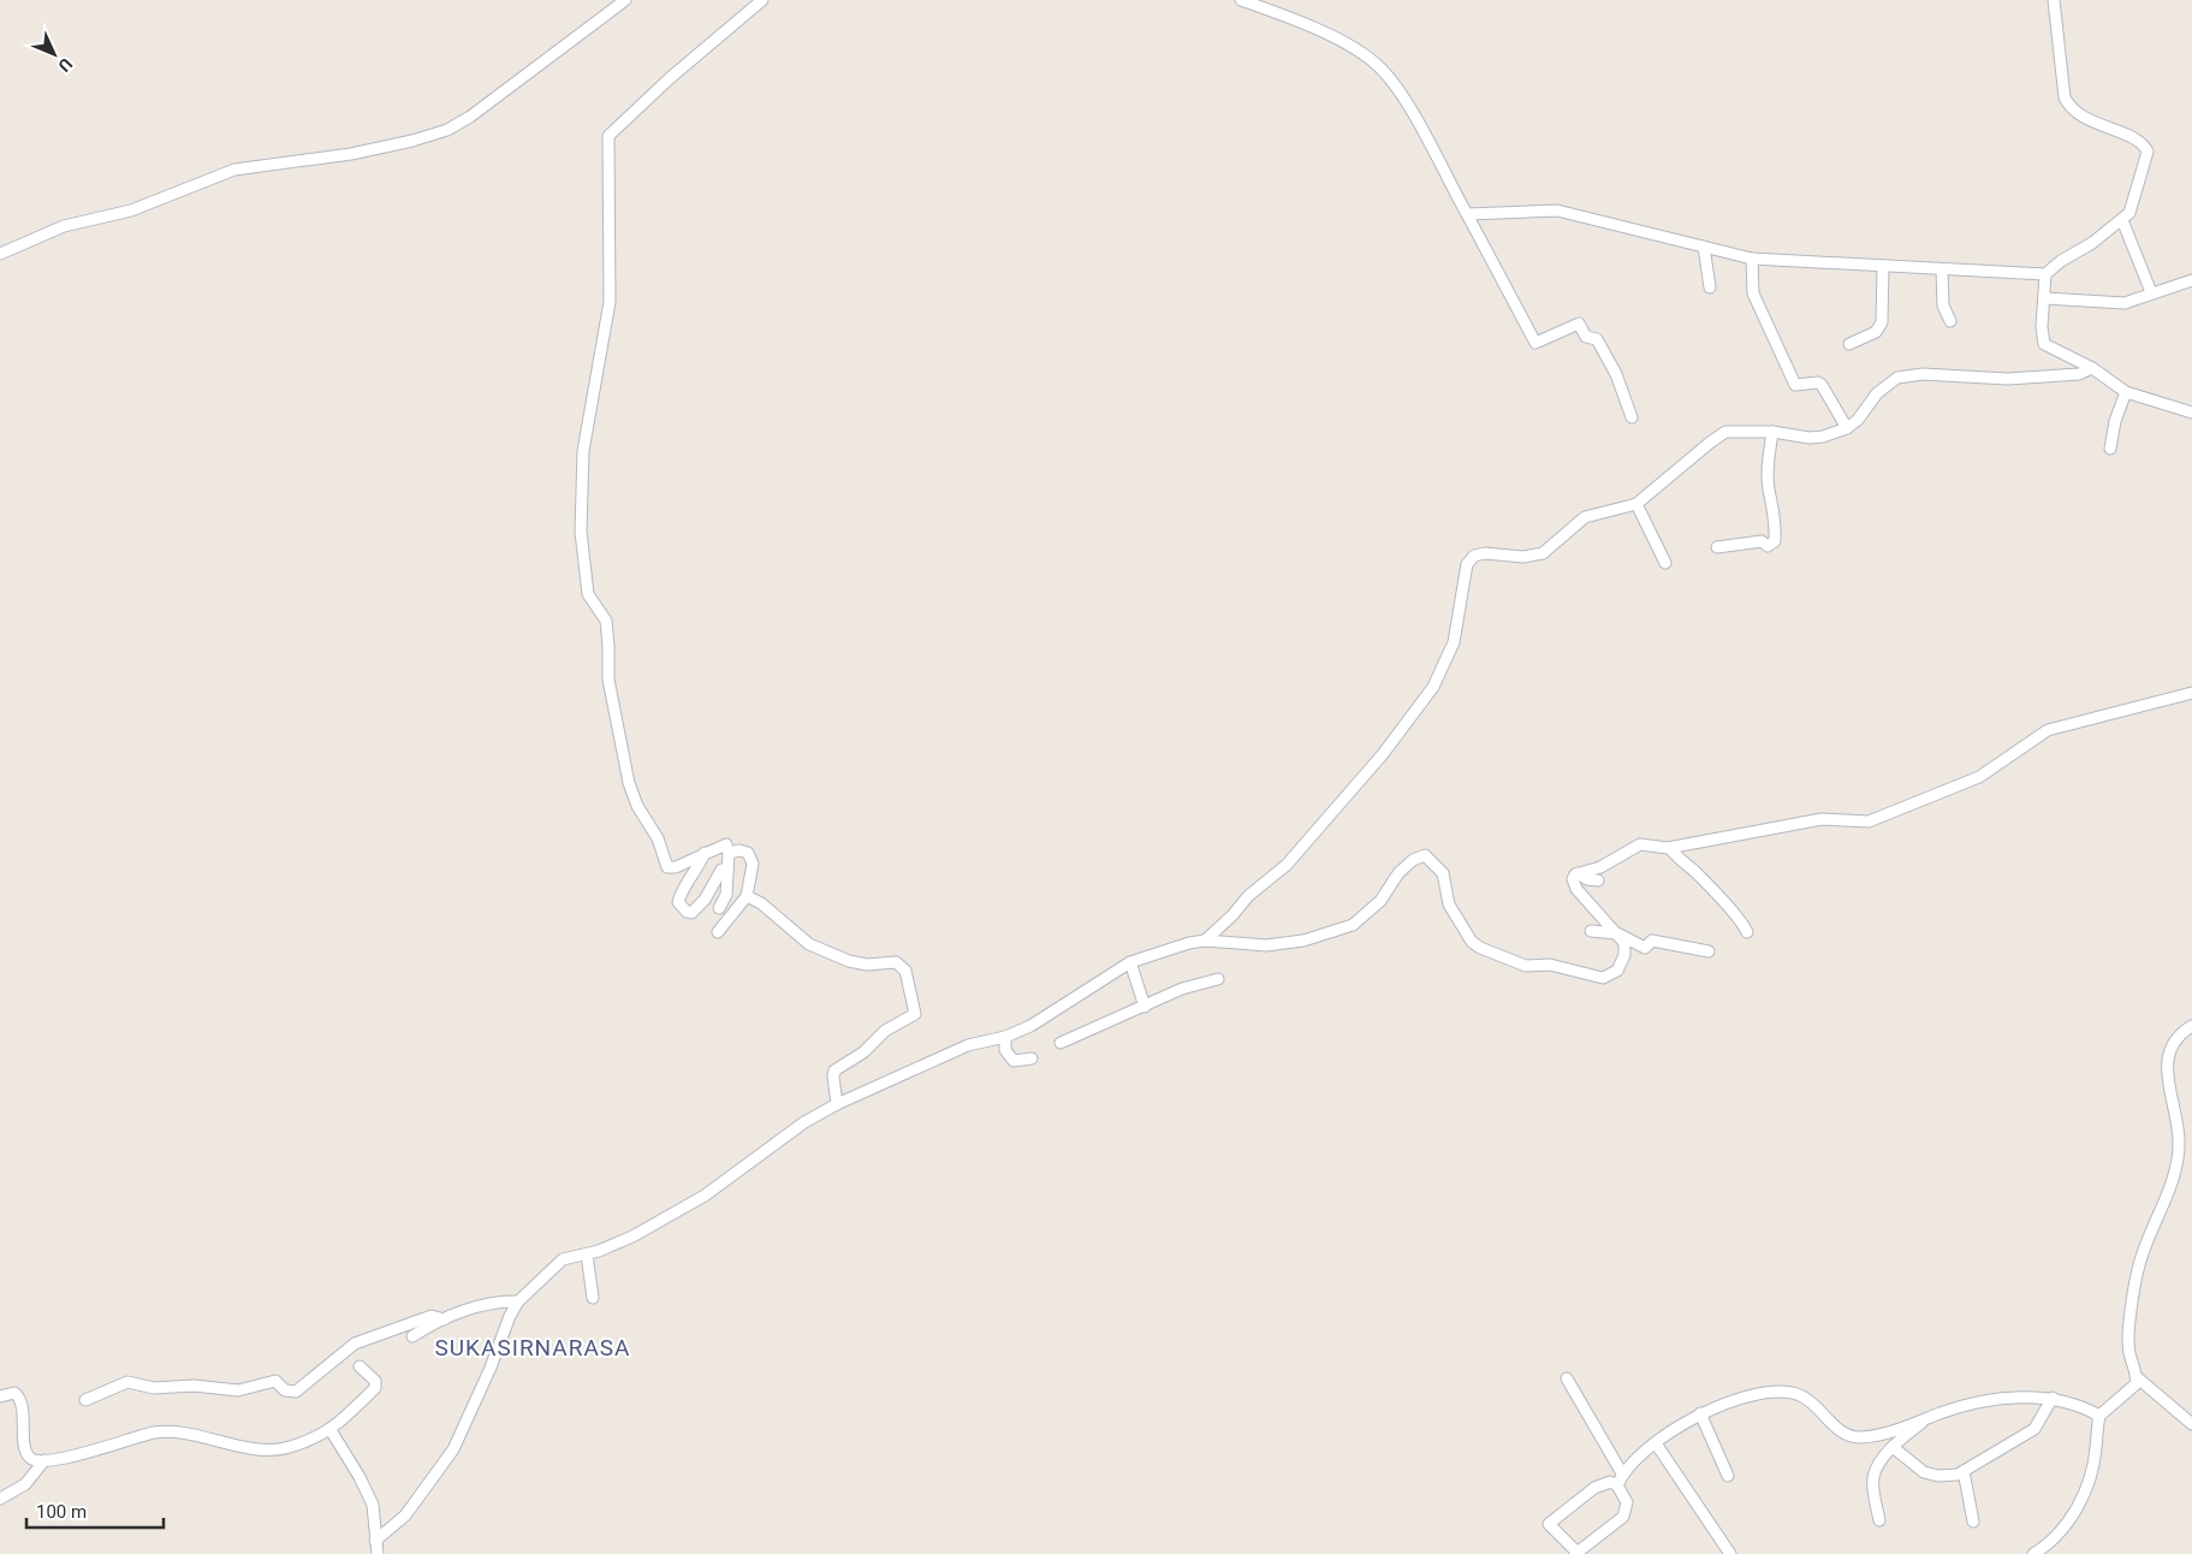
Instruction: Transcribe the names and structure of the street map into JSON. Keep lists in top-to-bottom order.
{
  "districts": ["SUKASIRNARASA"],
  "scale_bar": "100 m",
  "north": "bottom right"
}
